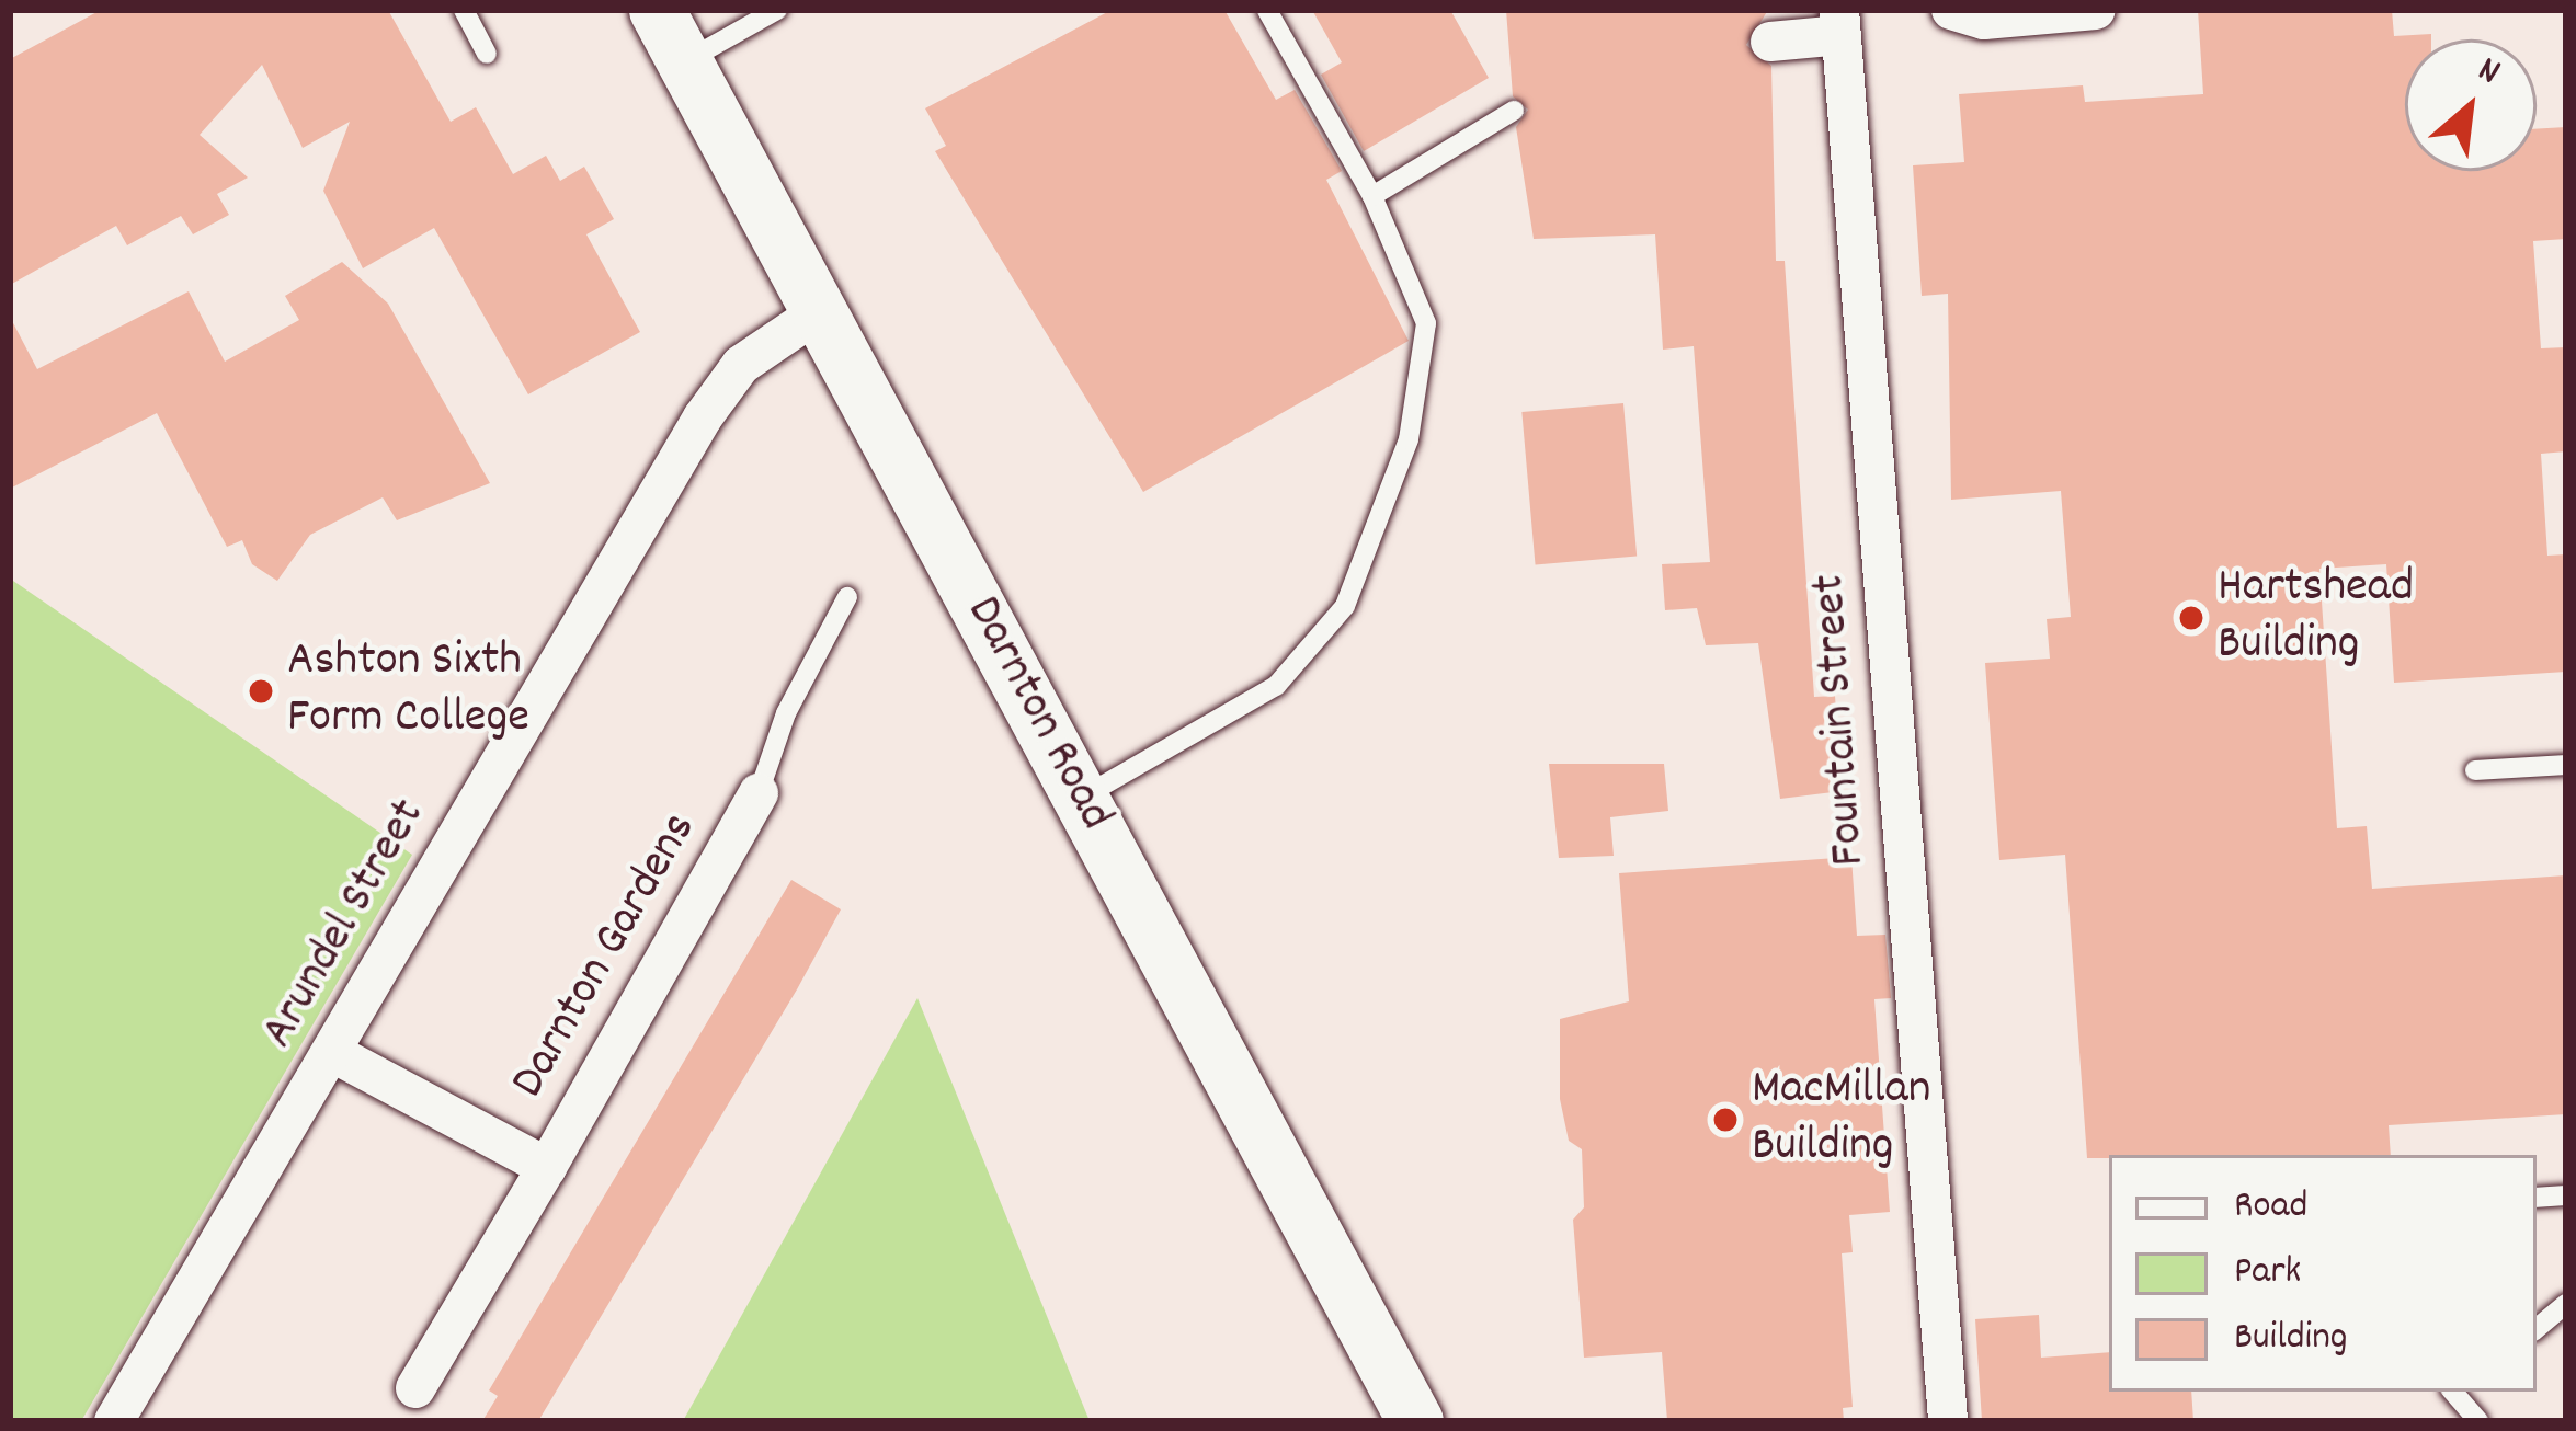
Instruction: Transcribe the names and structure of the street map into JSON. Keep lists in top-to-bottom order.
{
  "streets": {
    "street": [
      "Darnton Road",
      "Fountain Street",
      "Arundel Street",
      "Darnton Gardens"
    ]
  },
  "crossings": [
    ["Darnton Road", "Arundel Street"],
    ["Arundel Street", "Darnton Gardens"]
  ],
  "places": ["Hartshead Building", "Ashton Sixth Form College", "MacMillan Building"],
  "legend": ["Road", "Park", "Building"],
  "north": "top right"
}
